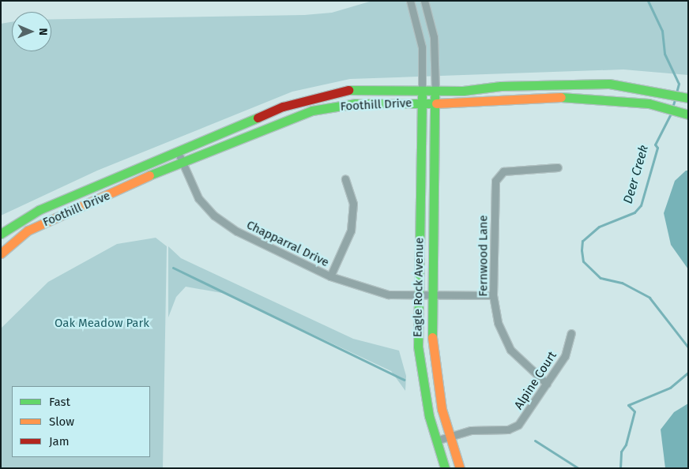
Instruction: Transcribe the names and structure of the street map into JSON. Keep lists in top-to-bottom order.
{
  "streets": {
    "street": [
      "Foothill Drive",
      "Chapparral Drive",
      "Fernwood Lane",
      "Eagle Rock Avenue",
      "Alpine Court"
    ]
  },
  "crossings": [
    ["Foothill Drive", "Chapparral Drive"],
    ["Foothill Drive", "Eagle Rock Avenue"],
    ["Chapparral Drive", "Fernwood Lane"],
    ["Chapparral Drive", "Eagle Rock Avenue"],
    ["Fernwood Lane", "Alpine Court"],
    ["Eagle Rock Avenue", "Alpine Court"]
  ],
  "water": ["Deer Creek"],
  "parks": ["Oak Meadow Park"],
  "legend": ["Fast", "Slow", "Jam"],
  "north": "right"
}
